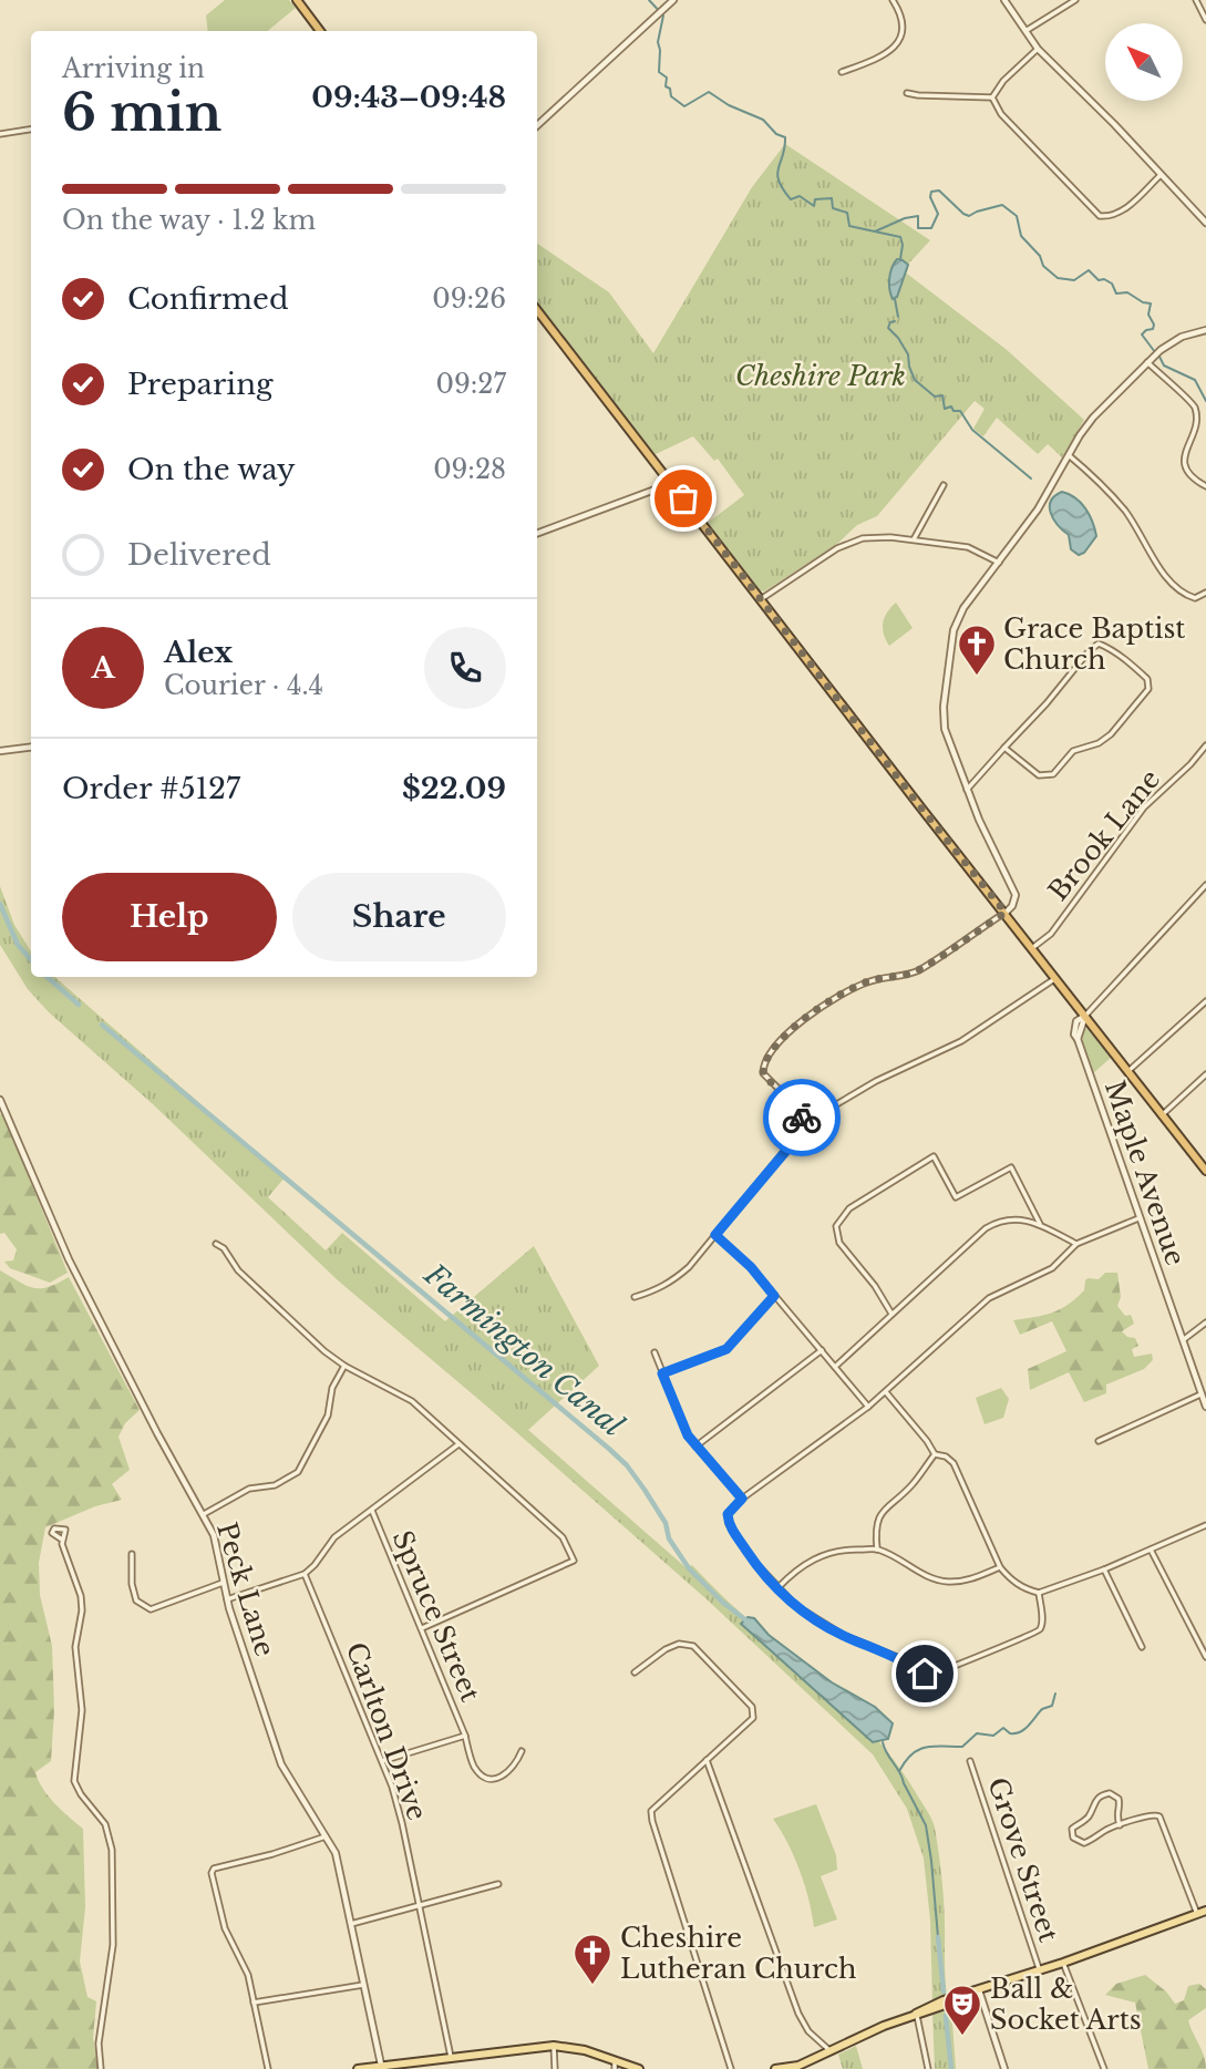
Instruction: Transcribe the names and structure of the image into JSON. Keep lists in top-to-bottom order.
{
  "streets": {
    "street": [
      "Brook Lane",
      "Maple Avenue",
      "Peck Lane",
      "Spruce Street",
      "Carlton Drive",
      "Grove Street"
    ]
  },
  "water": ["Farmington Canal"],
  "parks": ["Cheshire Park"],
  "places": {
    "church": ["Grace Baptist Church", "Cheshire Lutheran Church"],
    "theatre": ["Ball & Socket Arts"]
  },
  "north": "top left",
  "page": {
    "heading": ["6 min", "Arriving in", "09:43–09:48"],
    "panel": [
      "Alex",
      "Courier · 4.4",
      "Order #5127",
      "$22.09"
    ],
    "bar": "On the way · 1.2 km",
    "list": [
      ["Confirmed", "09:26"],
      ["Preparing", "09:27"],
      ["On the way", "09:28"],
      "Delivered"
    ],
    "round": "A",
    "buttons": ["Help", "Share"]
  }
}
